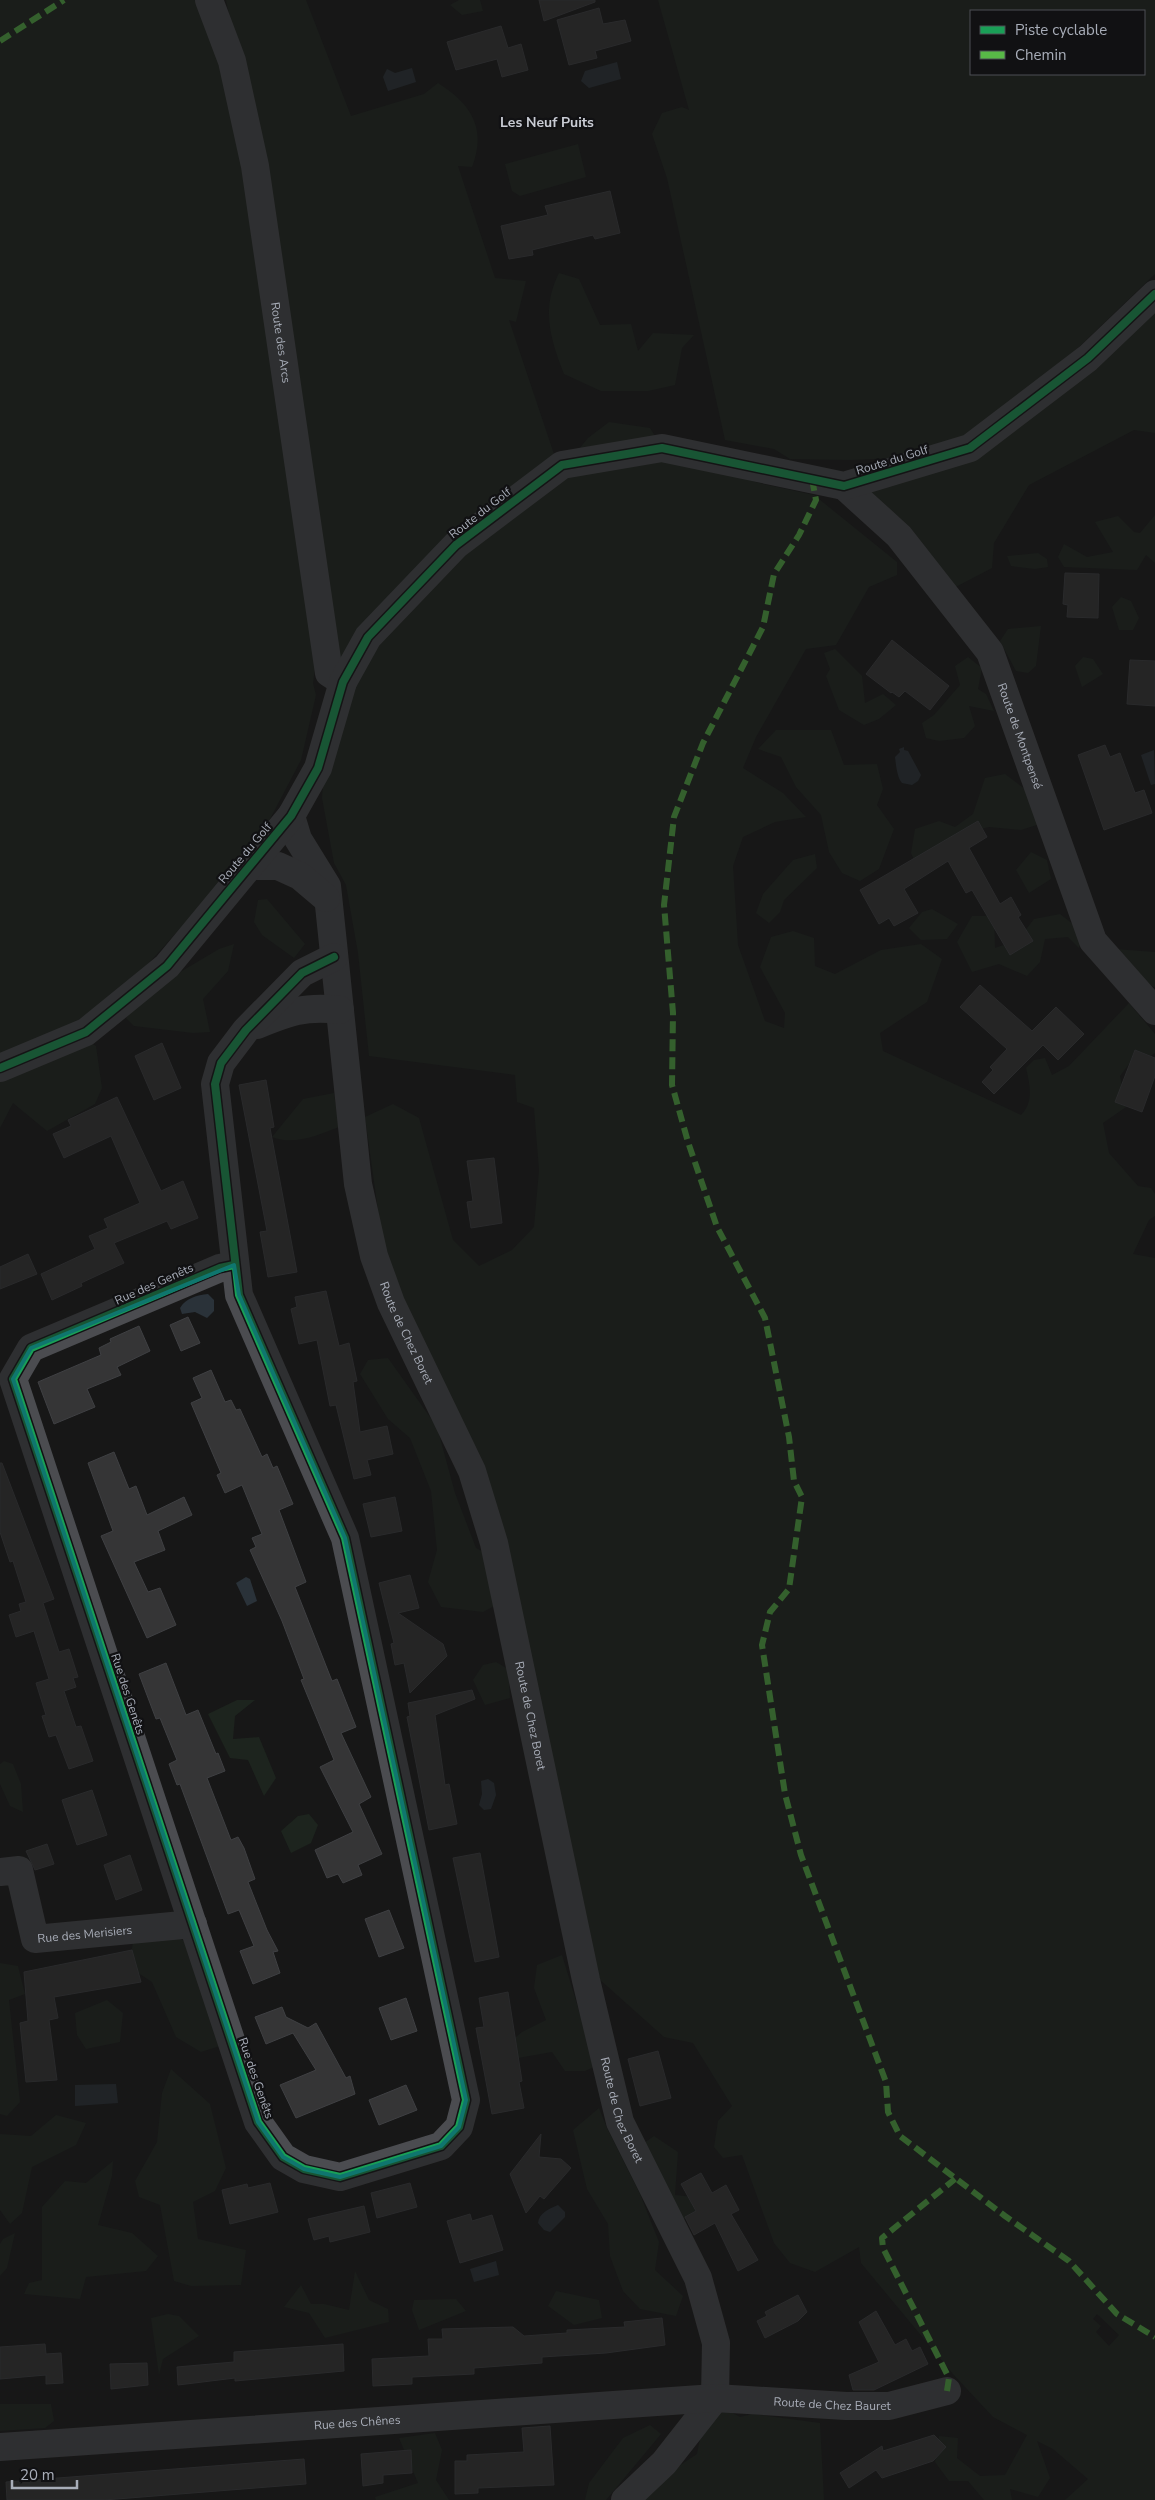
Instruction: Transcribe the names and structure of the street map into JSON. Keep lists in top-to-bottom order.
{
  "streets": {
    "street": [
      "Route des Arcs",
      "Route du Golf",
      "Route de Montpensé",
      "Rue des Genêts",
      "Route de Chez Boret",
      "Rue des Merisiers",
      "Route de Chez Bauret",
      "Rue des Chênes"
    ]
  },
  "crossings": [
    ["Route des Arcs", "Route du Golf"],
    ["Route du Golf", "Route de Montpensé"],
    ["Route du Golf", "Route de Chez Boret"],
    ["Rue des Genêts", "Route de Chez Boret"],
    ["Rue des Genêts", "Rue des Merisiers"],
    ["Route de Chez Boret", "Route de Chez Bauret"],
    ["Route de Chez Boret", "Rue des Chênes"],
    ["Route de Chez Bauret", "Rue des Chênes"]
  ],
  "districts": ["Les Neuf Puits"],
  "legend": ["Piste cyclable", "Chemin"],
  "scale_bar": "20 m"
}
